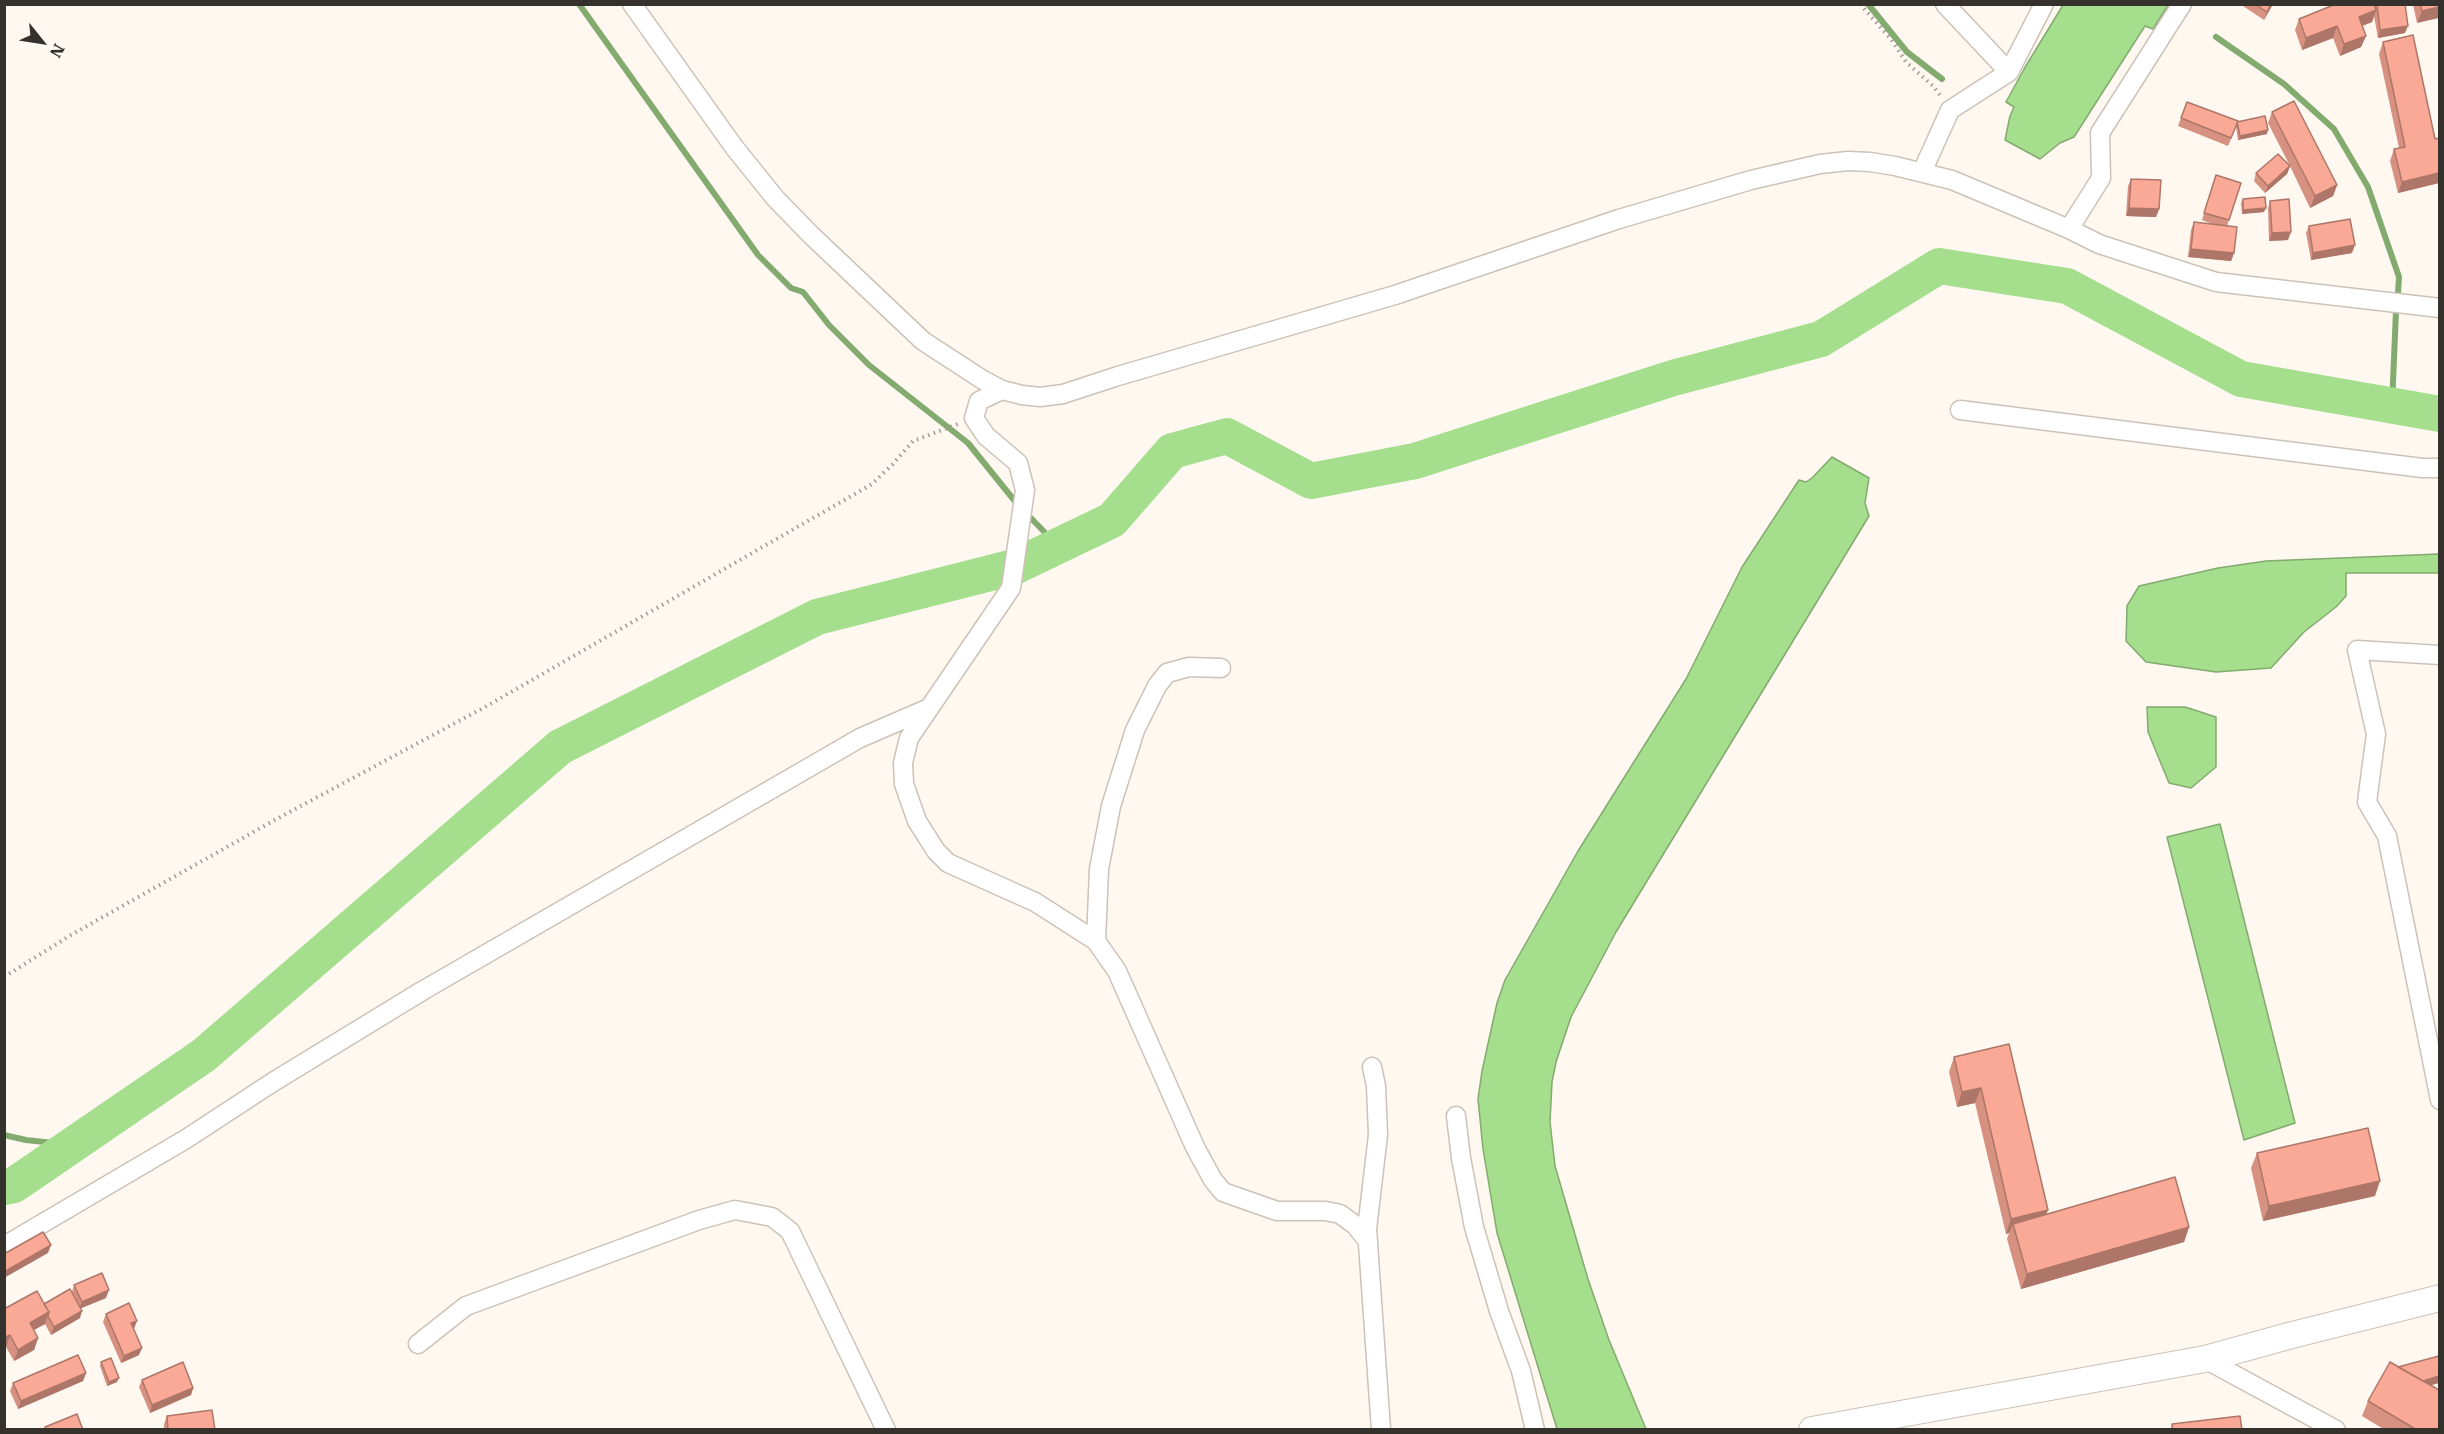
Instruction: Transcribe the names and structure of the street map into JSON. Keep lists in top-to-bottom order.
{
  "north": "bottom right"
}
